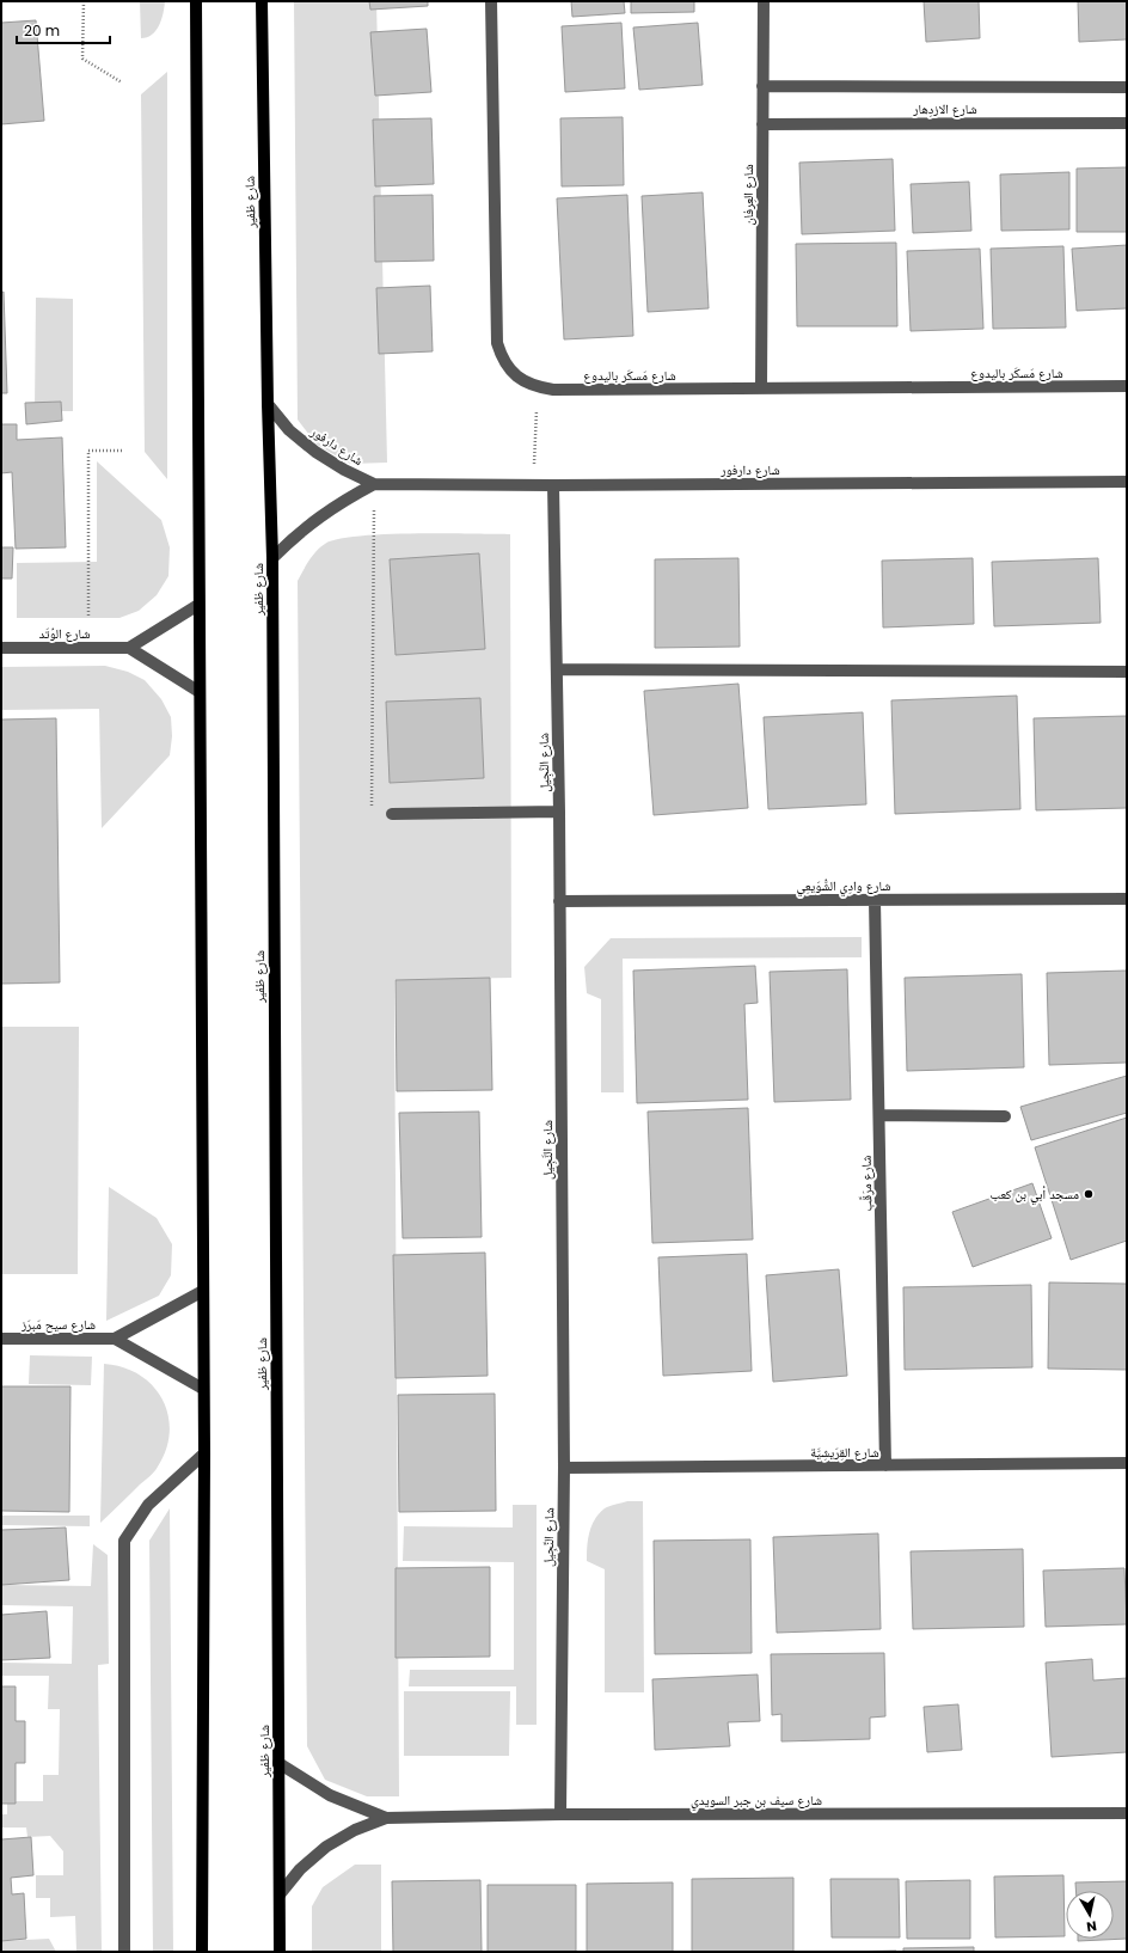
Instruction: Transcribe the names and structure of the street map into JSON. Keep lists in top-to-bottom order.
{
  "streets": {
    "main road": ["شارع ظفير"],
    "street": [
      "شارع الازدِهار",
      "شارع العِرفان",
      "شارع مَسكَر باليدوع",
      "شارع دارفور",
      "شارع الوُتَد",
      "شارع النَّجِيل",
      "شارع وادِي الشُّوَيعِي",
      "شارع مرَقَّب",
      "شارع سيح مَبرَز",
      "شارع القِرَيشِيَّة",
      "شارع سيف بن جبر السويدي"
    ]
  },
  "crossings": [
    ["شارع الازدِهار", "شارع العِرفان"],
    ["شارع العِرفان", "شارع مَسكَر باليدوع"],
    ["شارع ظفير", "شارع دارفور"],
    ["شارع ظفير", "شارع سيف بن جبر السويدي"],
    ["شارع دارفور", "شارع النَّجِيل"],
    ["شارع النَّجِيل", "شارع وادِي الشُّوَيعِي"],
    ["شارع النَّجِيل", "شارع القِرَيشِيَّة"],
    ["شارع النَّجِيل", "شارع سيف بن جبر السويدي"],
    ["شارع وادِي الشُّوَيعِي", "شارع مرَقَّب"],
    ["شارع مرَقَّب", "شارع القِرَيشِيَّة"]
  ],
  "places": ["مسجد أبي بن كعب"],
  "scale_bar": "20 m",
  "north": "bottom"
}
